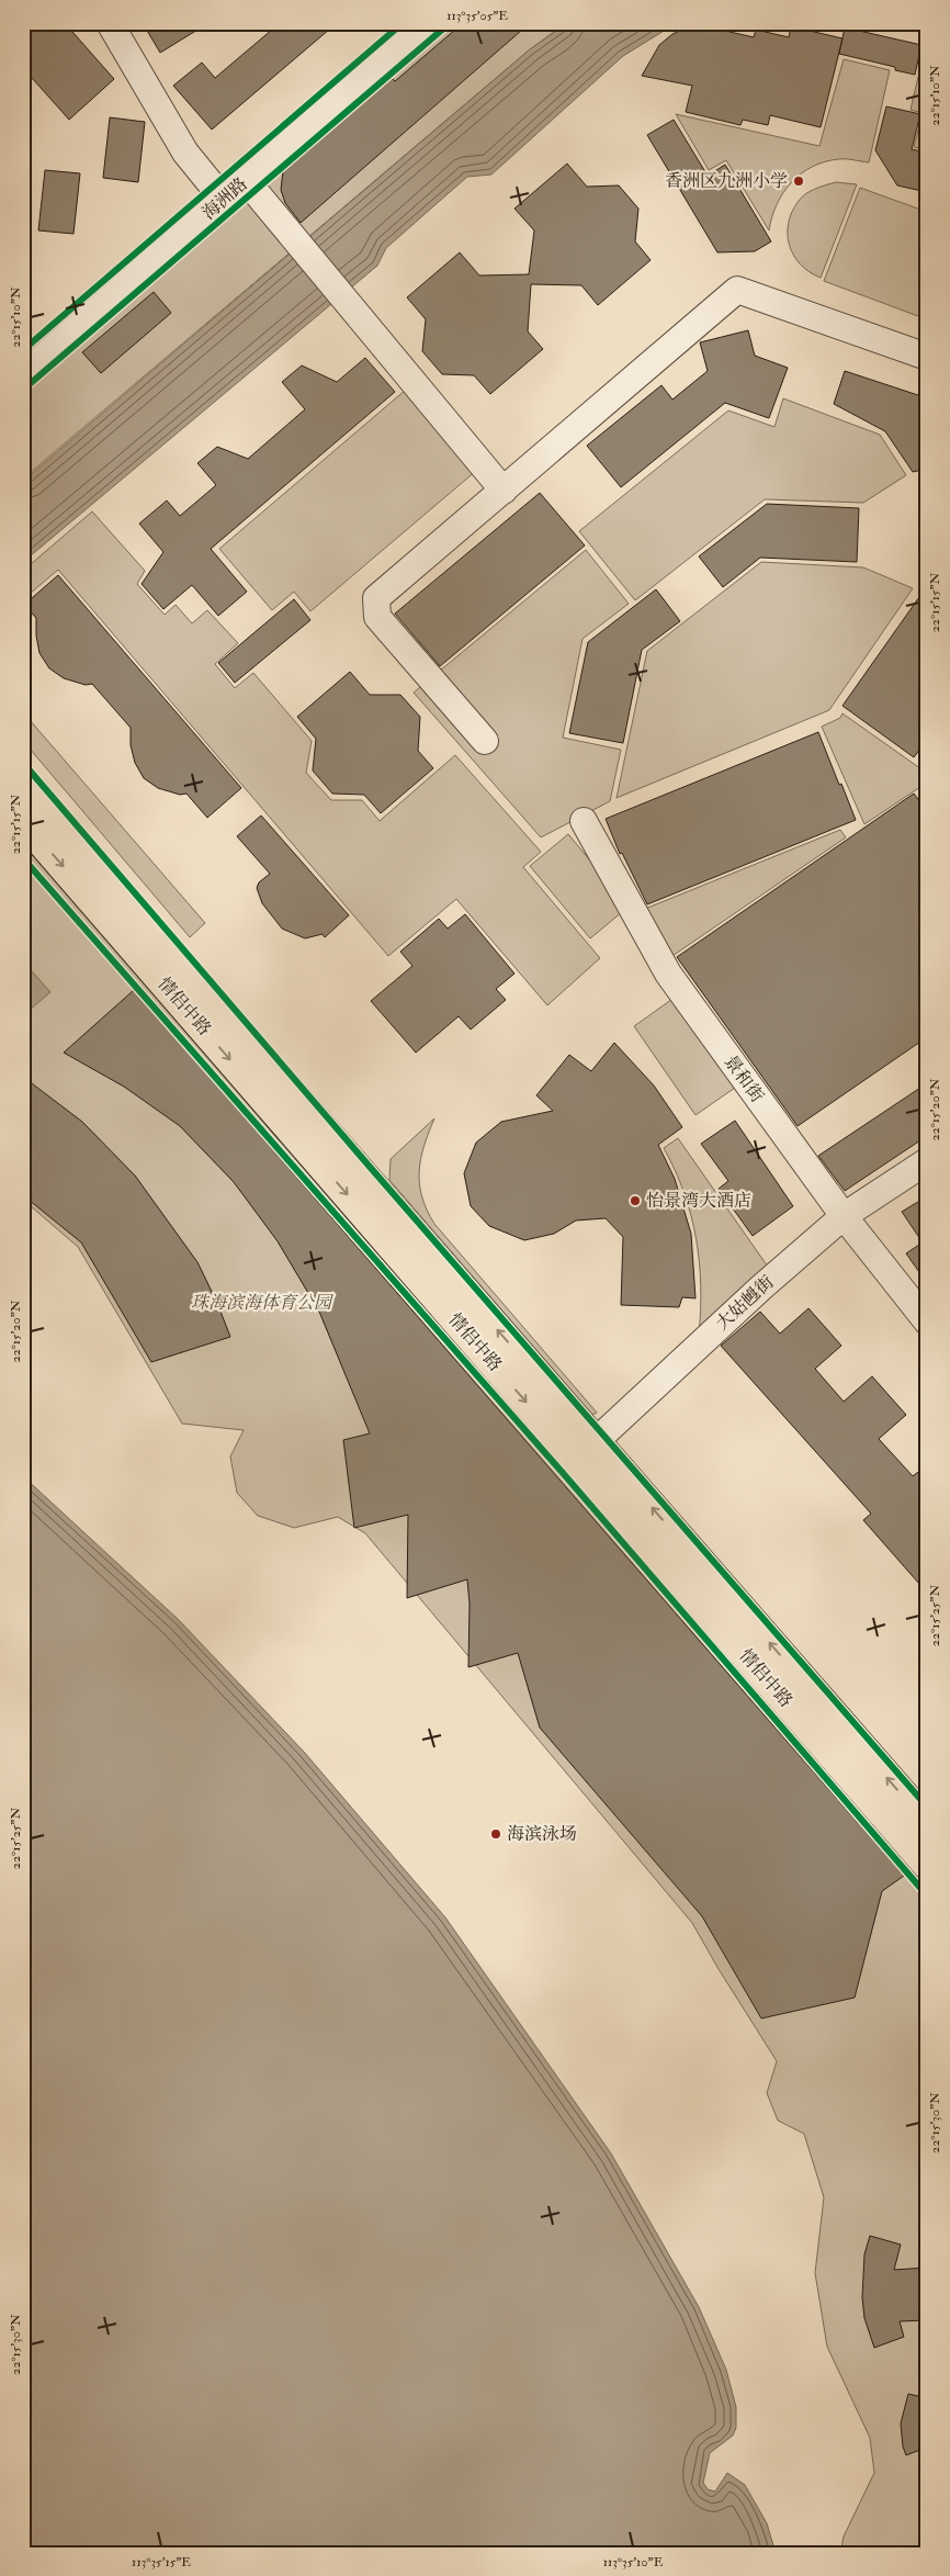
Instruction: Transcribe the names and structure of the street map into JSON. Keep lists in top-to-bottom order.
{
  "streets": {
    "highway": ["情侣中路"],
    "street": ["海洲路", "景和街", "大姑乸街"]
  },
  "crossings": [
    ["情侣中路", "大姑乸街"],
    ["景和街", "大姑乸街"]
  ],
  "parks": ["珠海滨海体育公园"],
  "places": ["香洲区九洲小学", "怡景湾大酒店", "海滨泳场"],
  "coordinates": [
    "113°35'05\"E",
    "22°15'10\"N",
    "22°15'15\"N",
    "22°15'20\"N",
    "22°15'25\"N",
    "22°15'30\"N",
    "113°35'15\"E",
    "113°35'10\"E"
  ]
}
